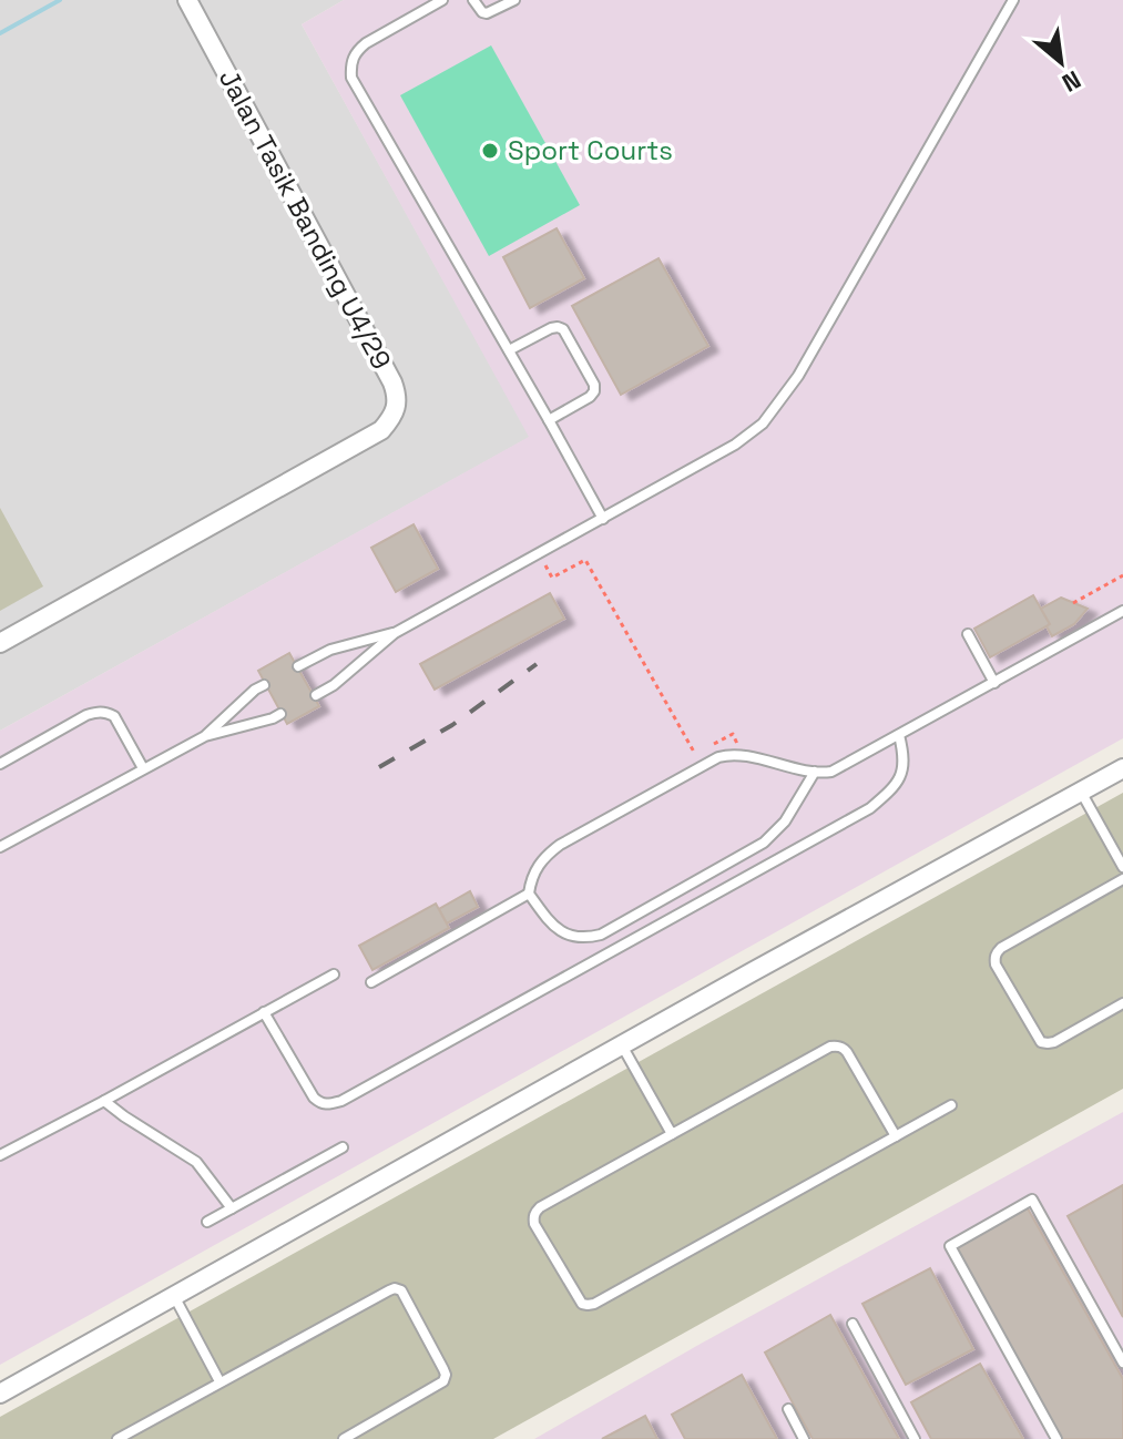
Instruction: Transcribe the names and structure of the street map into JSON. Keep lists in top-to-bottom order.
{
  "streets": {
    "street": ["Jalan Tasik Banding U4/29"]
  },
  "places": ["Sport Courts"],
  "north": "bottom right"
}
